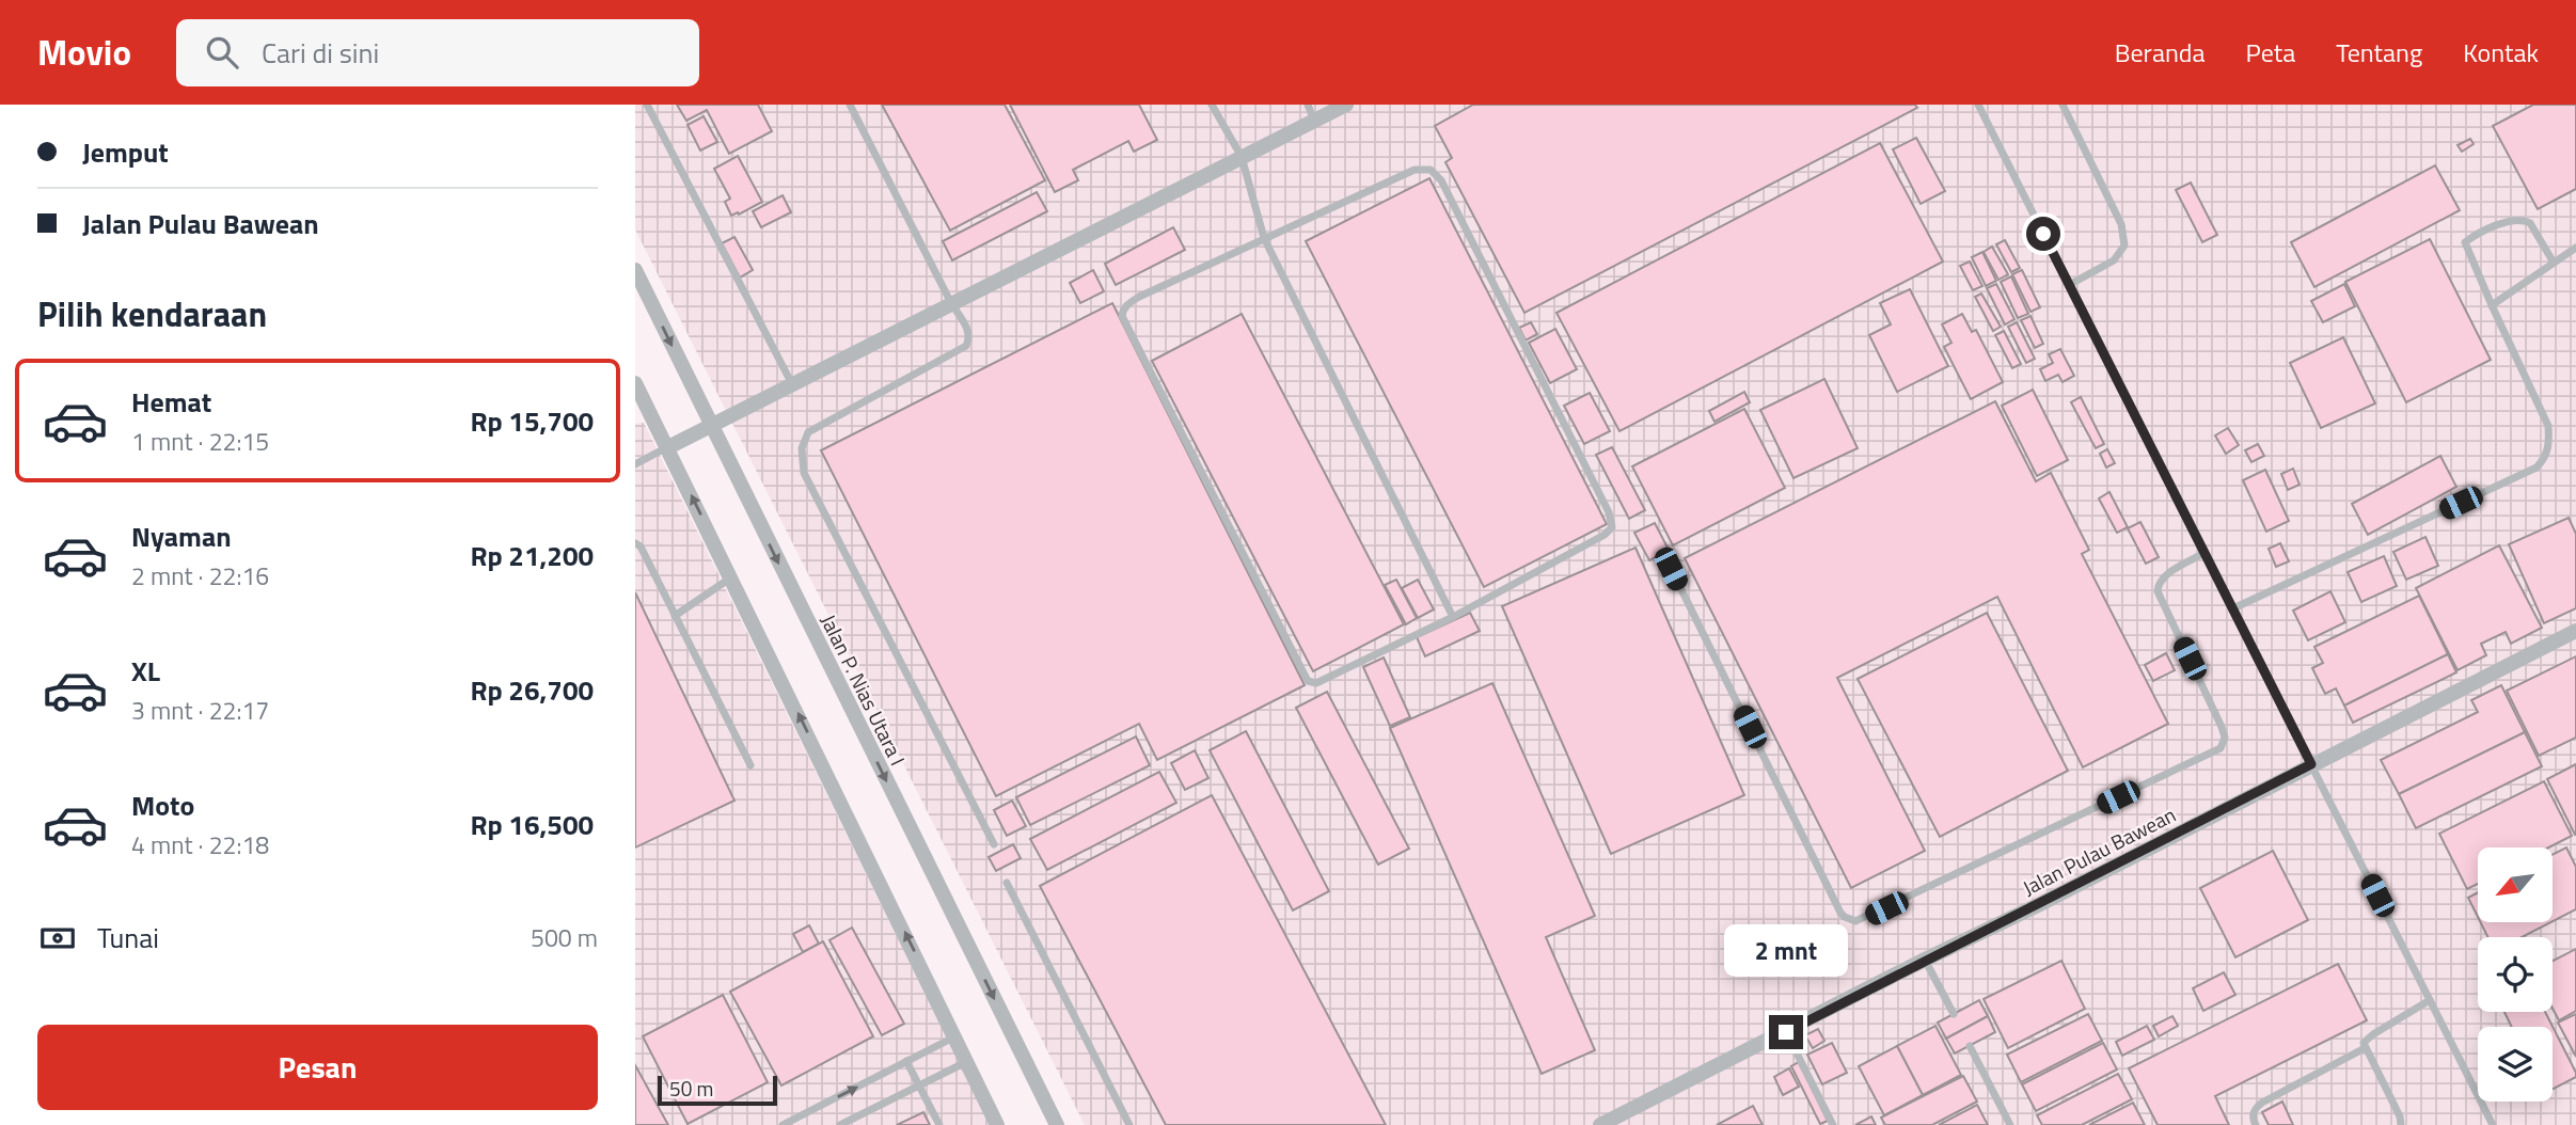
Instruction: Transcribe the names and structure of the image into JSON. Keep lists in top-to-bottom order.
{
  "streets": {
    "street": ["Jalan P. Nias Utara I", "Jalan Pulau Bawean"]
  },
  "scale_bar": "50 m",
  "north": "bottom left",
  "page": {
    "header": "Movio",
    "search": "Cari di sini",
    "nav": [
      "Beranda",
      "Peta",
      "Tentang",
      "Kontak"
    ],
    "banner": ["Jemput", "Jalan Pulau Bawean"],
    "heading": "Pilih kendaraan",
    "list": [
      {
        "name": "Hemat",
        "note": "1 mnt · 22:15",
        "value": "Rp 15,700"
      },
      {
        "name": "Nyaman",
        "note": "2 mnt · 22:16",
        "value": "Rp 21,200"
      },
      {
        "name": "XL",
        "note": "3 mnt · 22:17",
        "value": "Rp 26,700"
      },
      {
        "name": "Moto",
        "note": "4 mnt · 22:18",
        "value": "Rp 16,500"
      }
    ],
    "pay": ["Tunai", "500 m"],
    "bubble": "2 mnt",
    "buttons": "Pesan",
    "scale": "50 m"
  }
}
